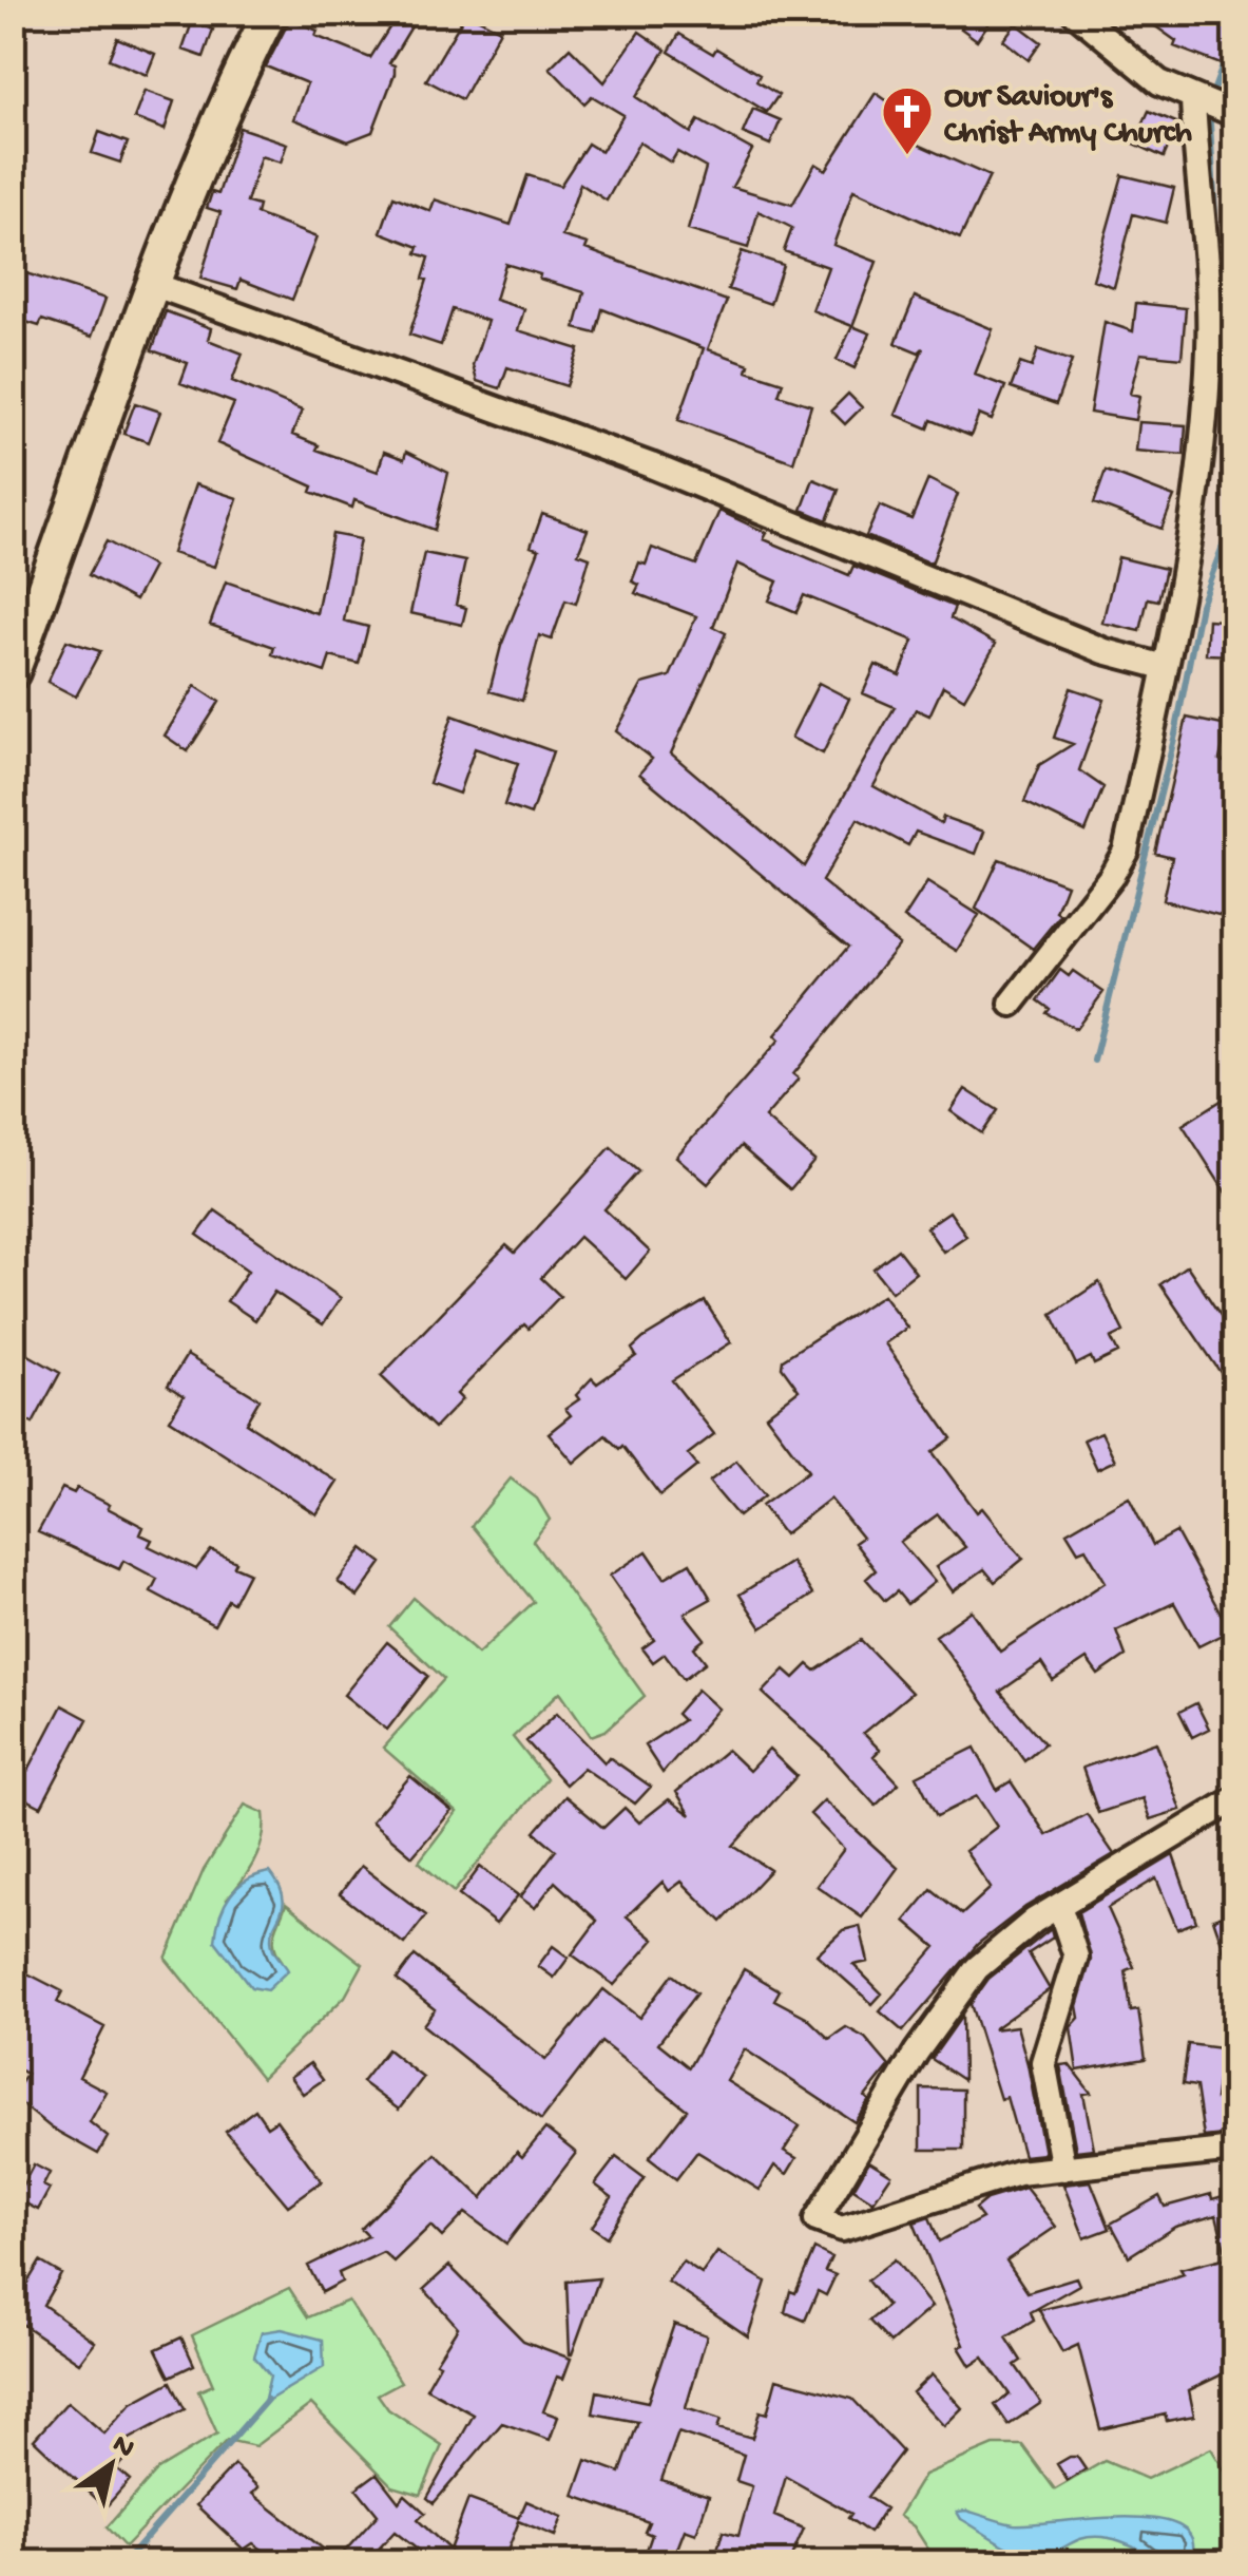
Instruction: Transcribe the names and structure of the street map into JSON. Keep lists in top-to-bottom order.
{
  "places": {
    "church": ["Our Saviour's Christ Army Church"]
  },
  "north": "top right"
}
